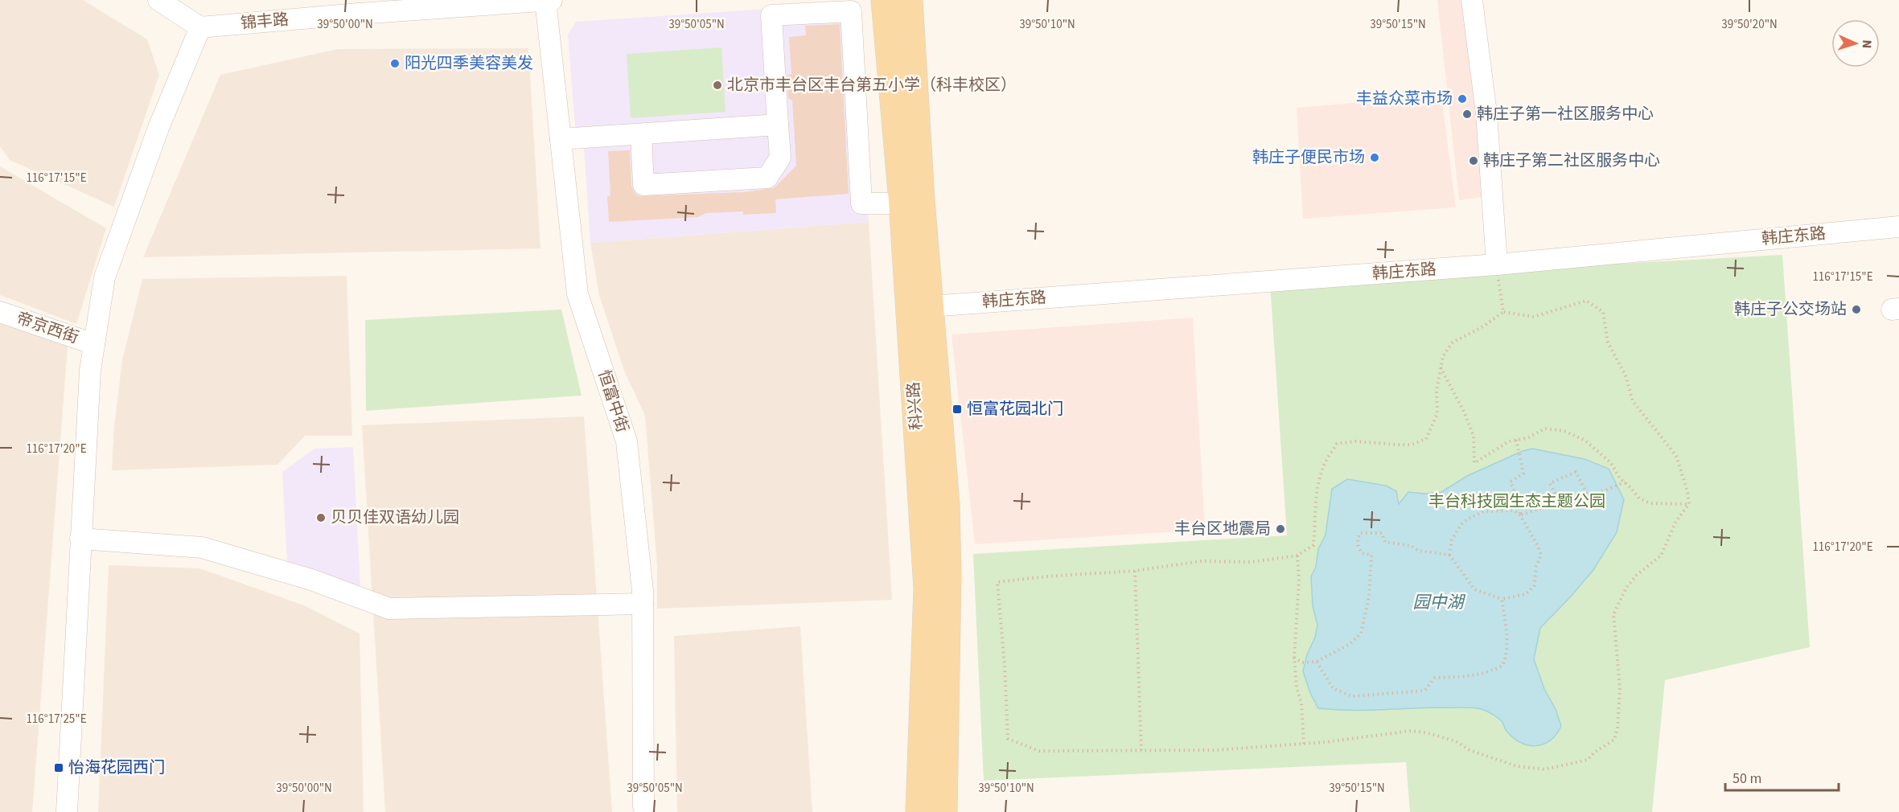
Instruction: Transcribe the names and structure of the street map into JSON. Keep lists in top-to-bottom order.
{
  "streets": {
    "main road": ["科兴路"],
    "street": [
      "锦丰路",
      "韩庄东路",
      "帝京西街",
      "恒富中街"
    ]
  },
  "crossings": [
    ["锦丰路", "恒富中街"],
    ["韩庄东路", "科兴路"]
  ],
  "water": ["园中湖"],
  "parks": ["丰台科技园生态主题公园"],
  "places": {
    "other": [
      "阳光四季美容美发",
      "北京市丰台区丰台第五小学（科丰校区）",
      "丰益众菜市场",
      "韩庄子第一社区服务中心",
      "韩庄子便民市场",
      "韩庄子第二社区服务中心",
      "韩庄子公交场站",
      "贝贝佳双语幼儿园",
      "丰台区地震局"
    ],
    "transit": ["恒富花园北门", "怡海花园西门"]
  },
  "scale_bar": "50 m",
  "north": "right",
  "coordinates": [
    "39°50'00\"N",
    "39°50'05\"N",
    "39°50'10\"N",
    "39°50'15\"N",
    "39°50'20\"N",
    "116°17'15\"E",
    "116°17'20\"E",
    "116°17'25\"E"
  ]
}
